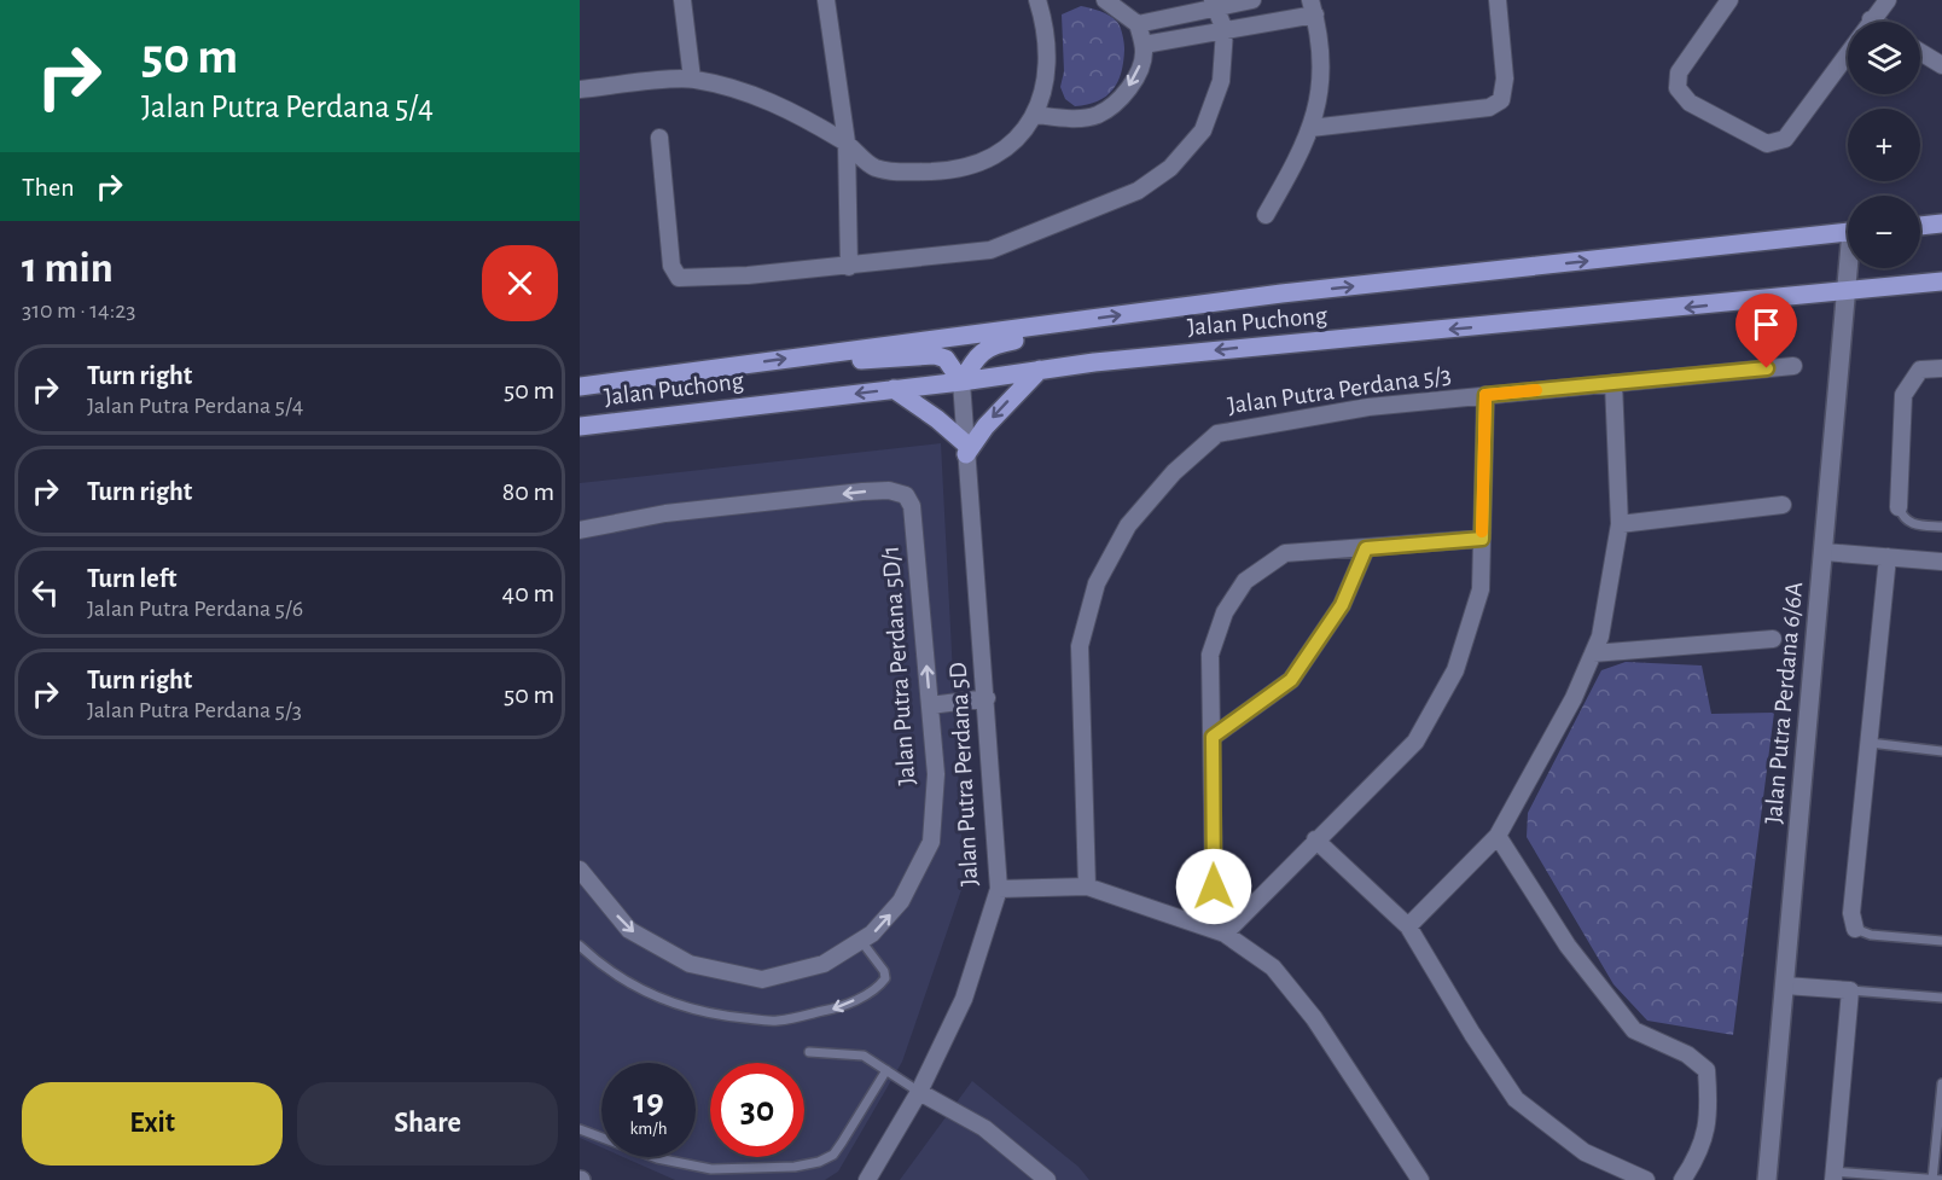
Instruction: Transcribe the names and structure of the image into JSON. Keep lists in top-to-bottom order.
{
  "streets": {
    "main road": ["Jalan Puchong"],
    "street": [
      "Jalan Putra Perdana 5/3",
      "Jalan Putra Perdana 5D/1",
      "Jalan Putra Perdana 6/6A",
      "Jalan Putra Perdana 5D"
    ]
  },
  "crossings": [
    ["Jalan Puchong", "Jalan Putra Perdana 6/6A"],
    ["Jalan Puchong", "Jalan Putra Perdana 5D"]
  ],
  "page": {
    "turn": ["50 m", "Jalan Putra Perdana 5/4"],
    "map_buttons": ["+", "−"],
    "then": "Then",
    "heading": ["1 min", "310 m · 14:23"],
    "list": [
      {
        "name": "Turn right",
        "note": "Jalan Putra Perdana 5/4",
        "value": "50 m"
      },
      {
        "name": "Turn right",
        "value": "80 m"
      },
      {
        "name": "Turn left",
        "note": "Jalan Putra Perdana 5/6",
        "value": "40 m"
      },
      {
        "name": "Turn right",
        "note": "Jalan Putra Perdana 5/3",
        "value": "50 m"
      }
    ],
    "speed": "19 km/h",
    "limit": "30",
    "buttons": ["Exit", "Share"]
  }
}
